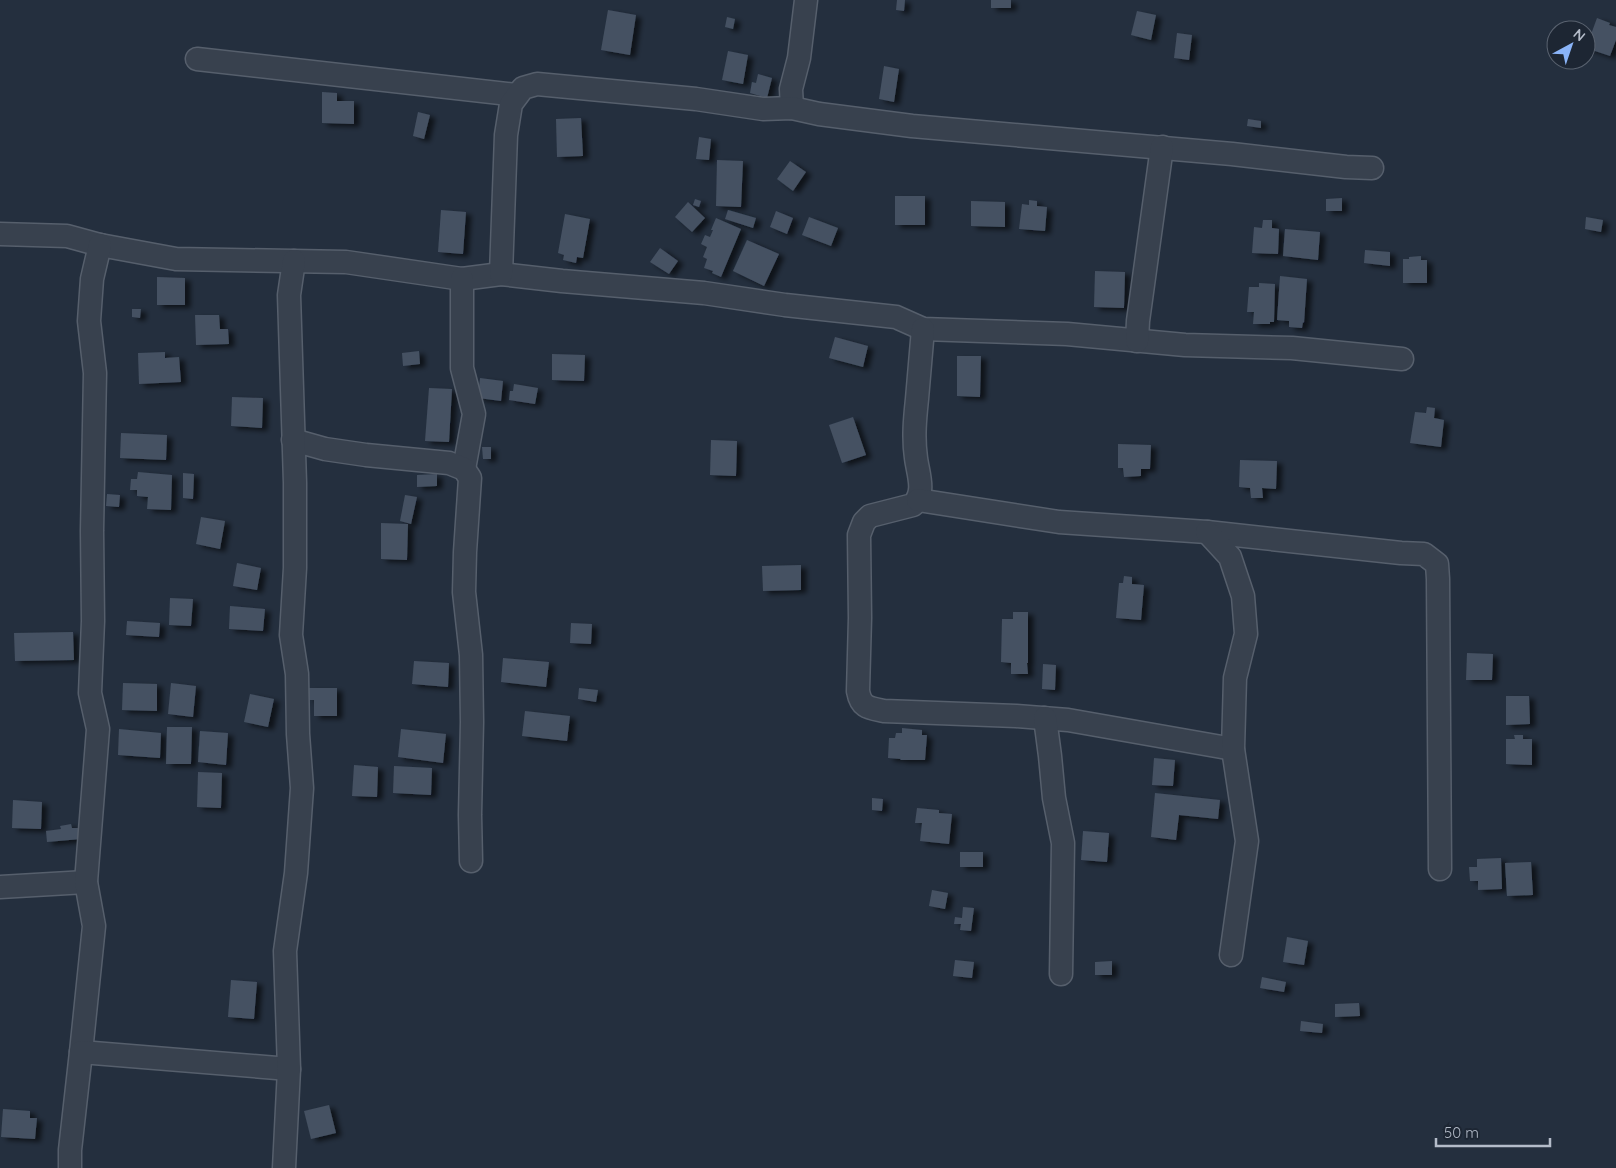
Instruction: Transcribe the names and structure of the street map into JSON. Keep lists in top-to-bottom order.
{
  "scale_bar": "50 m",
  "north": "top right"
}
